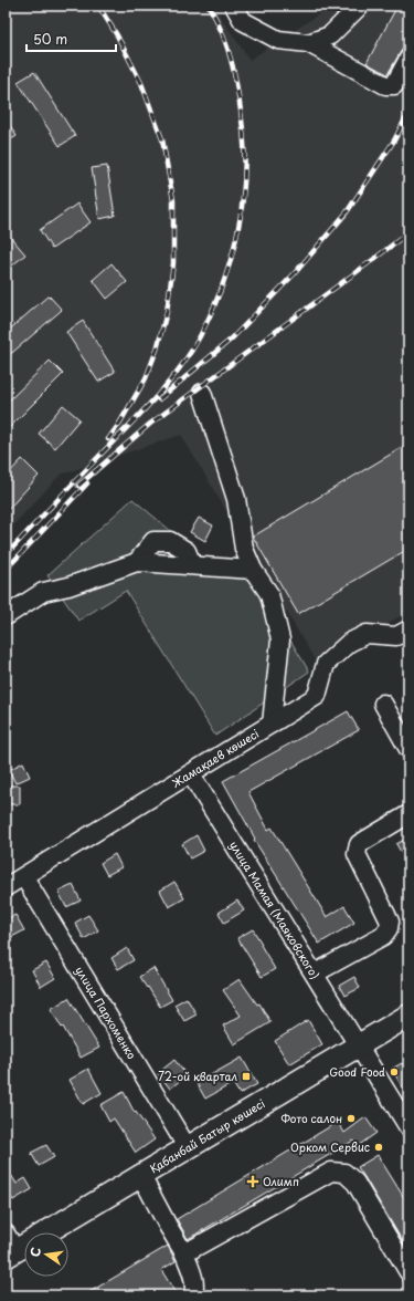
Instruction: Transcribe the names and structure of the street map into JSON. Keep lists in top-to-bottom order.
{
  "streets": {
    "main road": ["Қабанбай Батыр көшесі"],
    "street": ["Жамақаев көшесі", "улица Мамая (Маяковского)", "улица Пархоменко"]
  },
  "crossings": [
    ["Жамақаев көшесі", "улица Мамая (Маяковского)"],
    ["Жамақаев көшесі", "улица Пархоменко"],
    ["улица Мамая (Маяковского)", "Қабанбай Батыр көшесі"],
    ["улица Пархоменко", "Қабанбай Батыр көшесі"]
  ],
  "places": {
    "other": ["Good Food", "Фото салон", "Орком Сервис"],
    "transit": ["72-ой квартал"],
    "health": ["Олимп"]
  },
  "scale_bar": "50 m",
  "north": "left"
}
